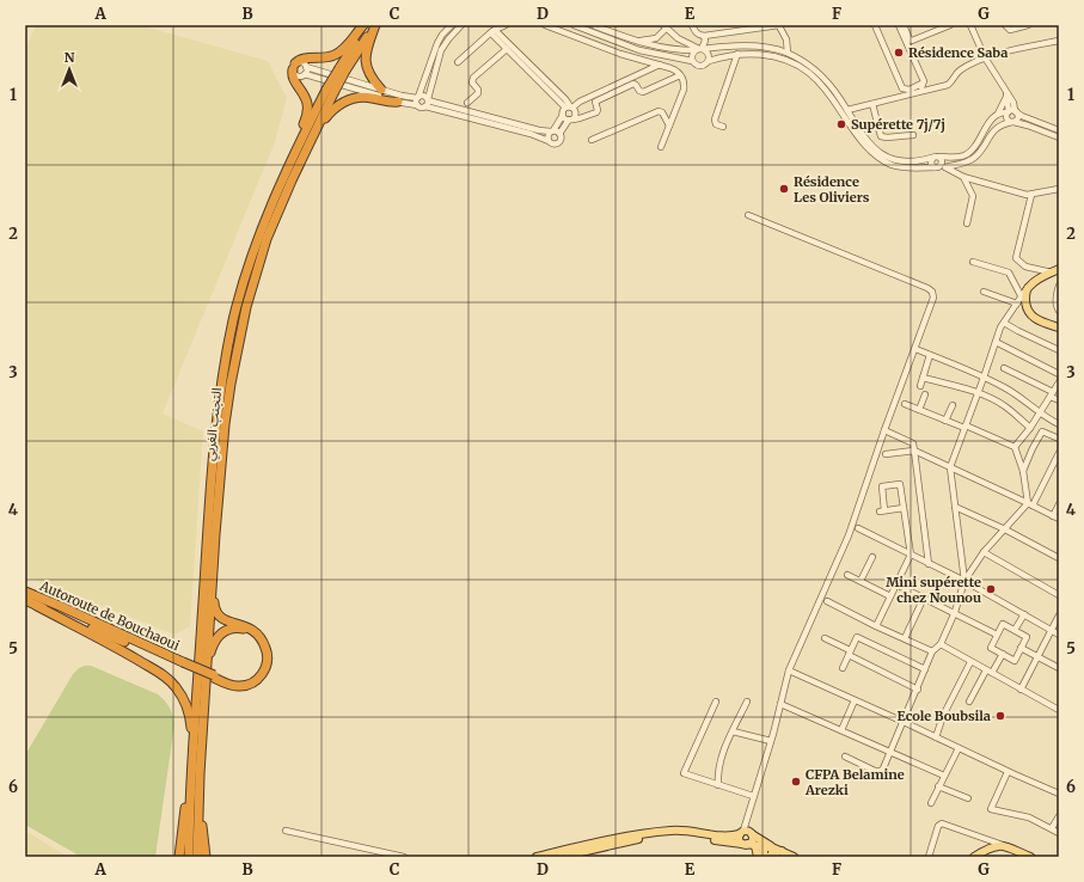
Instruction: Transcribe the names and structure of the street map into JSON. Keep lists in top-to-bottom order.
{
  "streets": {
    "highway": ["التجنب الغربي", "Autoroute de Bouchaoui"]
  },
  "places": [
    "Résidence Saba",
    "Supérette 7j/7j",
    "Résidence Les Oliviers",
    "Mini supérette chez Nounou",
    "Ecole Boubsila",
    "CFPA Belamine Arezki"
  ],
  "north": "top",
  "grid": {
    "columns": [
      "A",
      "B",
      "C",
      "D",
      "E",
      "F",
      "G"
    ],
    "rows": [
      "1",
      "2",
      "3",
      "4",
      "5",
      "6"
    ]
  }
}
